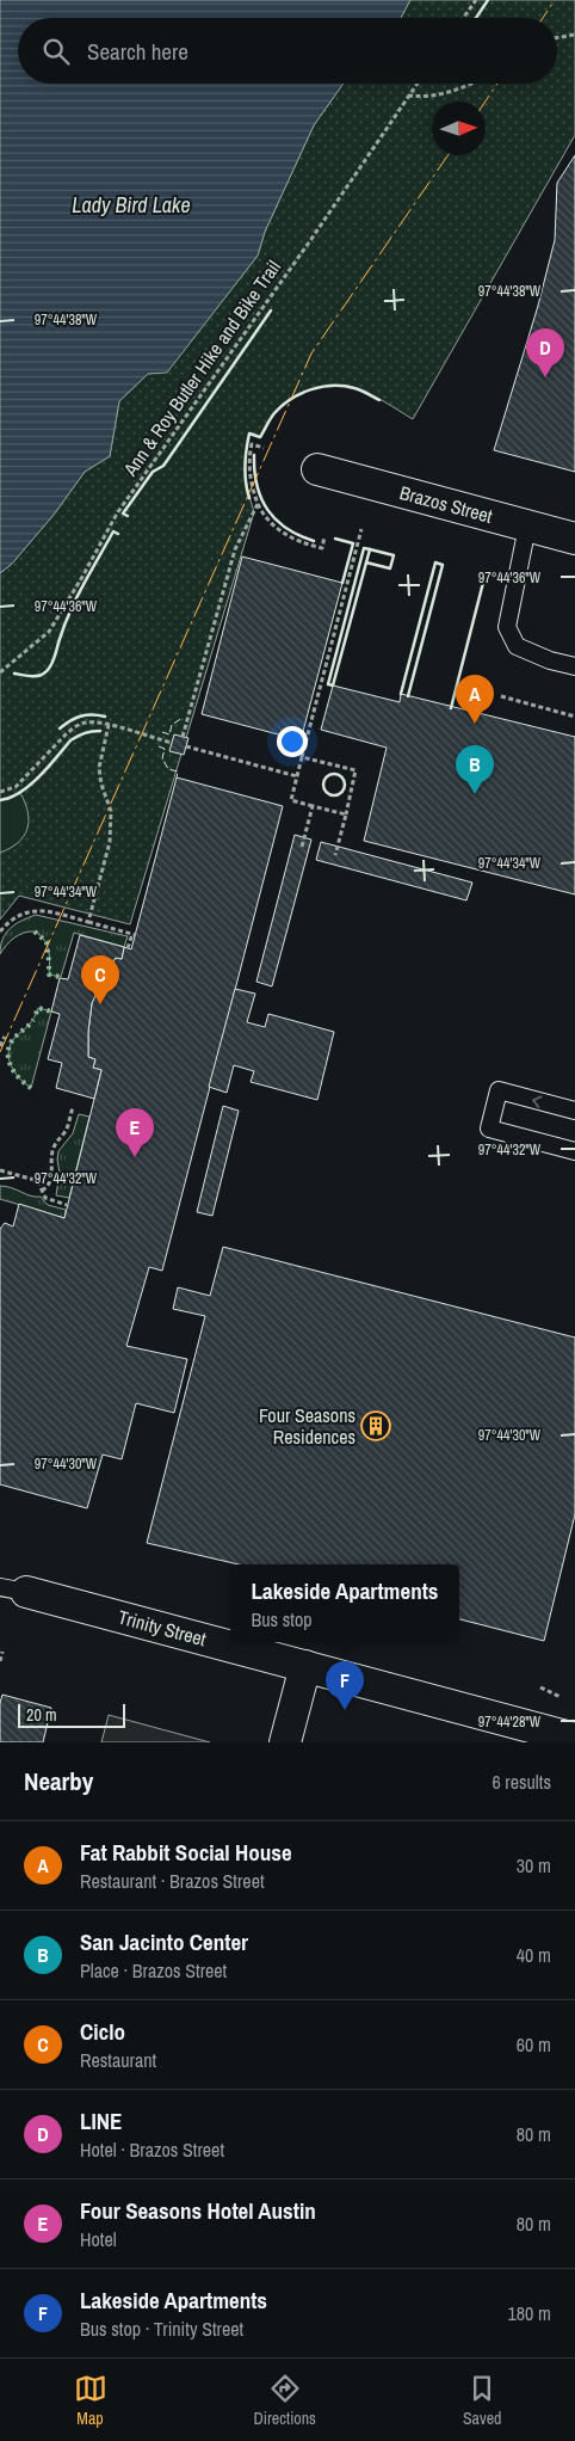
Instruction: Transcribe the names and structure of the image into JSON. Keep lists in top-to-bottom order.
{
  "streets": {
    "street": ["Brazos Street", "Trinity Street"],
    "path": ["Ann & Roy Butler Hike and Bike Trail"]
  },
  "water": ["Lady Bird Lake"],
  "places": {
    "building": ["Four Seasons Residences"]
  },
  "scale_bar": "20 m",
  "north": "right",
  "page": {
    "search": "Search here",
    "pins": [
      "D",
      "A",
      "B",
      "C",
      "E",
      "F"
    ],
    "popup": ["Lakeside Apartments", "Bus stop"],
    "scale": "20 m",
    "heading": ["Nearby", "6 results"],
    "list": [
      {
        "mark": "A",
        "name": "Fat Rabbit Social House",
        "note": "Restaurant · Brazos Street",
        "value": "30 m"
      },
      {
        "mark": "B",
        "name": "San Jacinto Center",
        "note": "Place · Brazos Street",
        "value": "40 m"
      },
      {
        "mark": "C",
        "name": "Ciclo",
        "note": "Restaurant",
        "value": "60 m"
      },
      {
        "mark": "D",
        "name": "LINE",
        "note": "Hotel · Brazos Street",
        "value": "80 m"
      },
      {
        "mark": "E",
        "name": "Four Seasons Hotel Austin",
        "note": "Hotel",
        "value": "80 m"
      },
      {
        "mark": "F",
        "name": "Lakeside Apartments",
        "note": "Bus stop · Trinity Street",
        "value": "180 m"
      }
    ],
    "nav": ["Map", "Directions", "Saved"]
  },
  "coordinates": [
    "97°44'38\"W",
    "97°44'36\"W",
    "97°44'34\"W",
    "97°44'32\"W",
    "97°44'30\"W",
    "97°44'28\"W"
  ]
}
